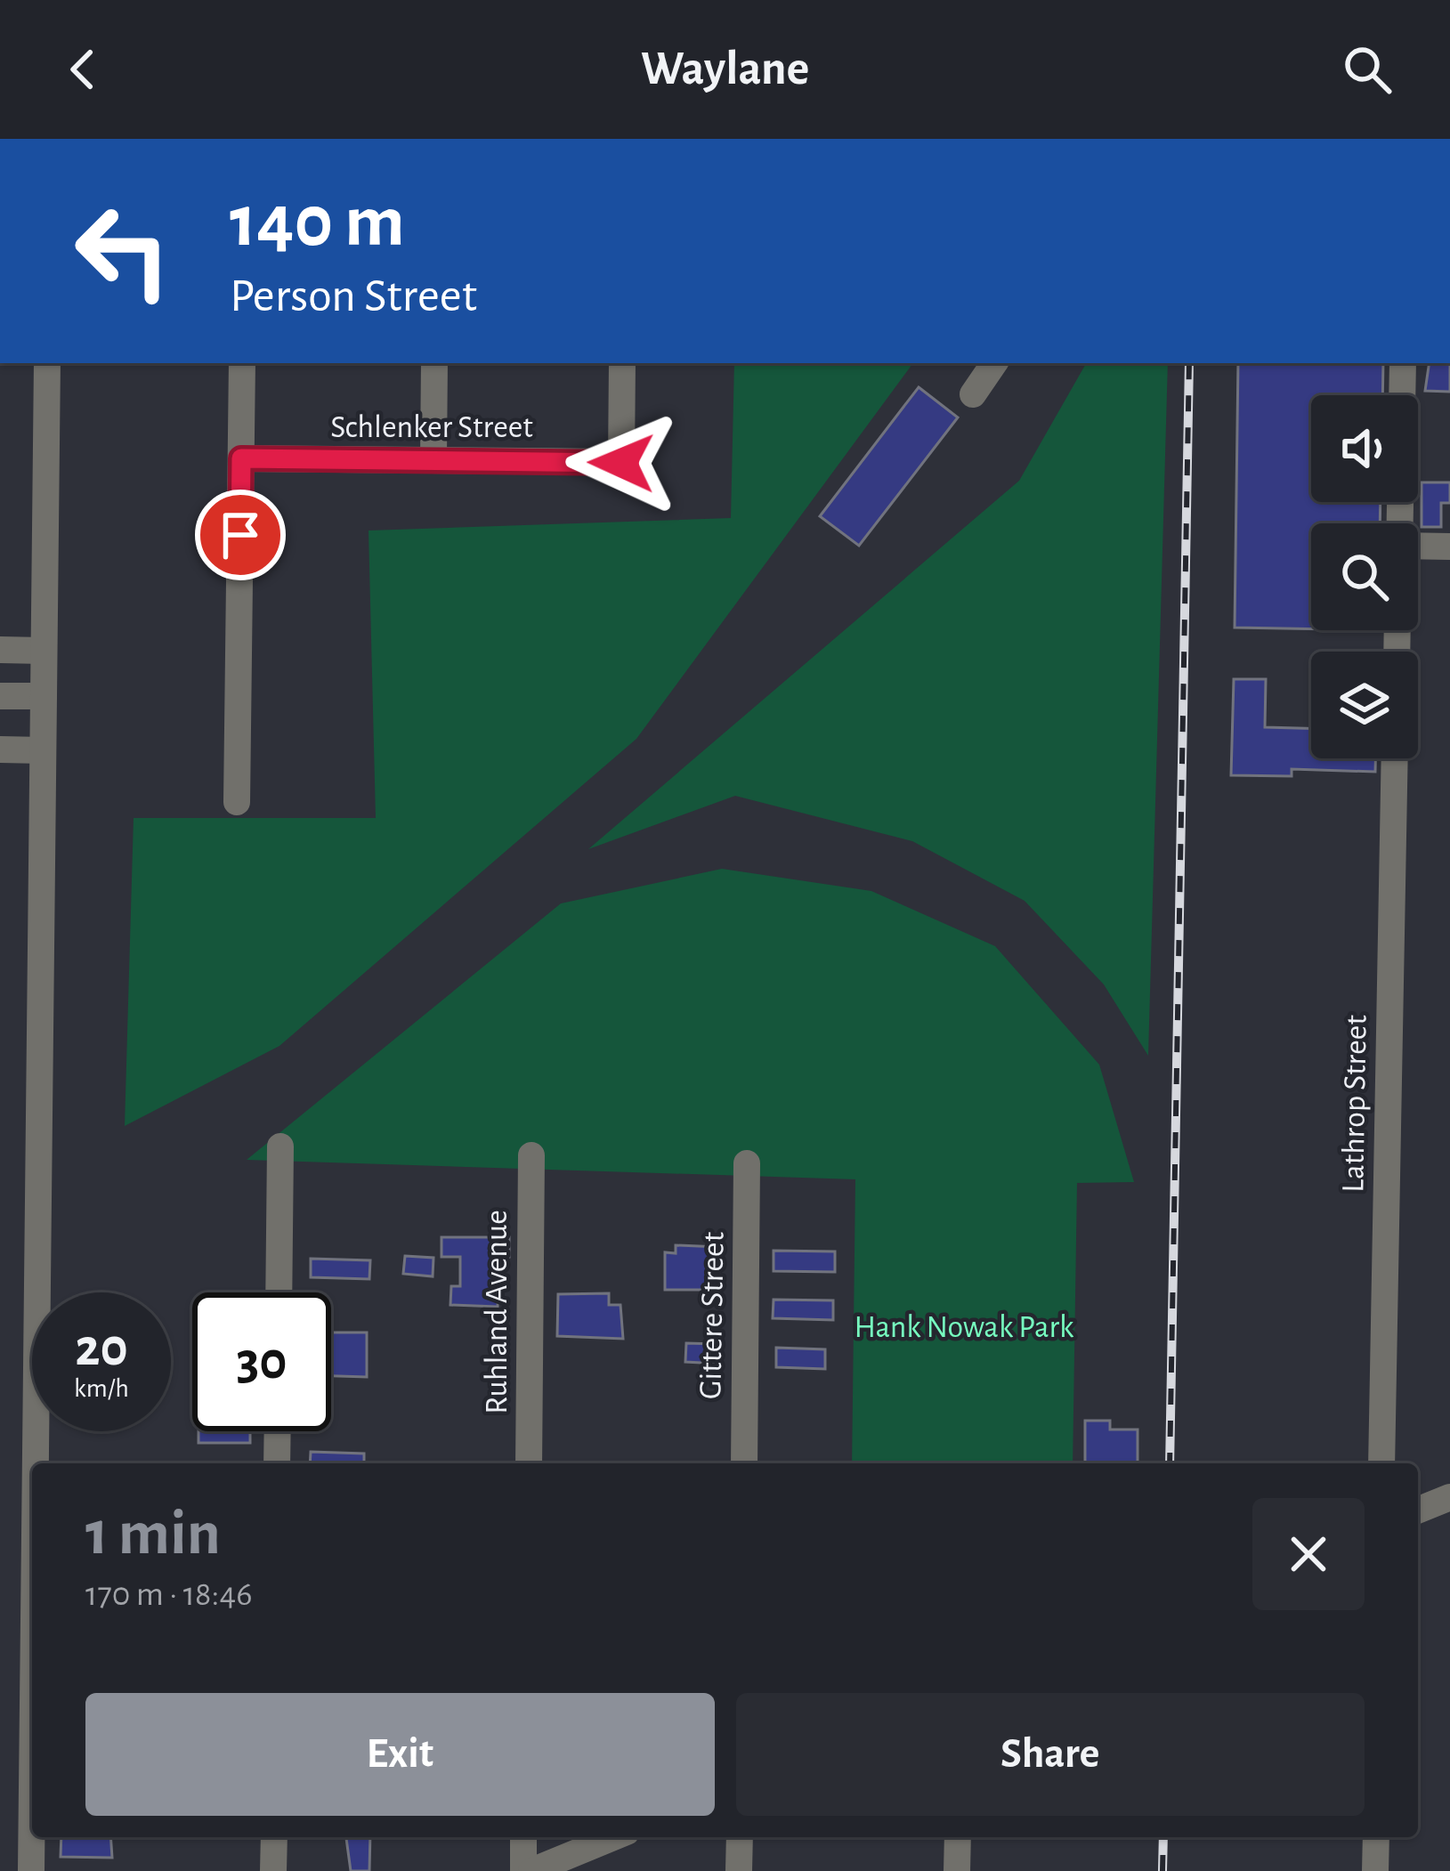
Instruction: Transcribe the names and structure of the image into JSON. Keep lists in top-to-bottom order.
{
  "streets": {
    "street": [
      "Schlenker Street",
      "Lathrop Street",
      "Ruhland Avenue",
      "Gittere Street"
    ]
  },
  "parks": ["Hank Nowak Park"],
  "page": {
    "header": "Waylane",
    "turn": ["140 m", "Person Street"],
    "speed": "20 km/h",
    "limit": "30",
    "heading": ["1 min", "170 m · 18:46"],
    "buttons": ["Exit", "Share"]
  }
}
